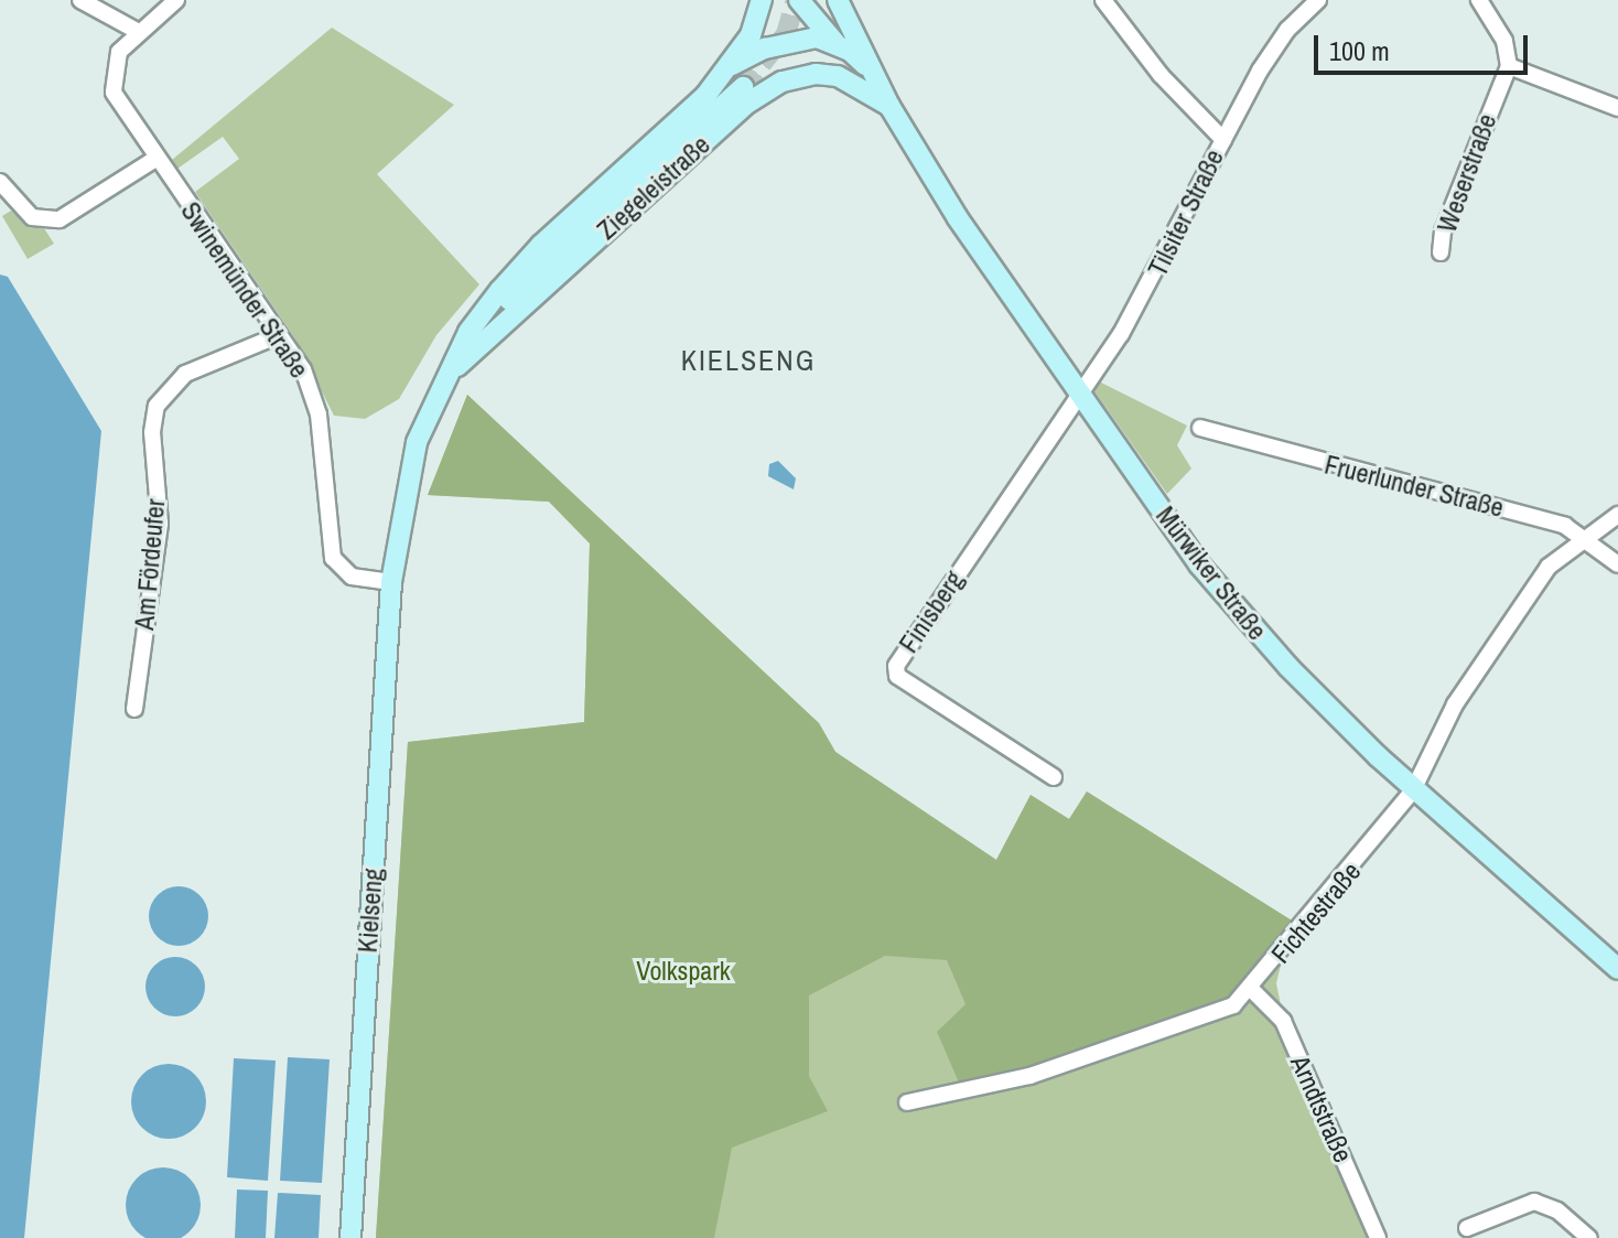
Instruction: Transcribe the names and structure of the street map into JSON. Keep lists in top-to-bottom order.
{
  "streets": {
    "street": [
      "Weserstraße",
      "Ziegeleistraße",
      "Tilsiter Straße",
      "Swinemünder Straße",
      "Fruerlunder Straße",
      "Am Fördeufer",
      "Mürwiker Straße",
      "Finisberg",
      "Kielseng",
      "Fichtestraße",
      "Arndtstraße"
    ]
  },
  "crossings": [
    ["Ziegeleistraße", "Swinemünder Straße"],
    ["Ziegeleistraße", "Mürwiker Straße"],
    ["Ziegeleistraße", "Kielseng"],
    ["Tilsiter Straße", "Mürwiker Straße"],
    ["Tilsiter Straße", "Finisberg"],
    ["Swinemünder Straße", "Am Fördeufer"],
    ["Swinemünder Straße", "Kielseng"],
    ["Fruerlunder Straße", "Fichtestraße"],
    ["Mürwiker Straße", "Finisberg"],
    ["Mürwiker Straße", "Fichtestraße"],
    ["Fichtestraße", "Arndtstraße"]
  ],
  "districts": ["KIELSENG"],
  "parks": ["Volkspark"],
  "scale_bar": "100 m"
}
